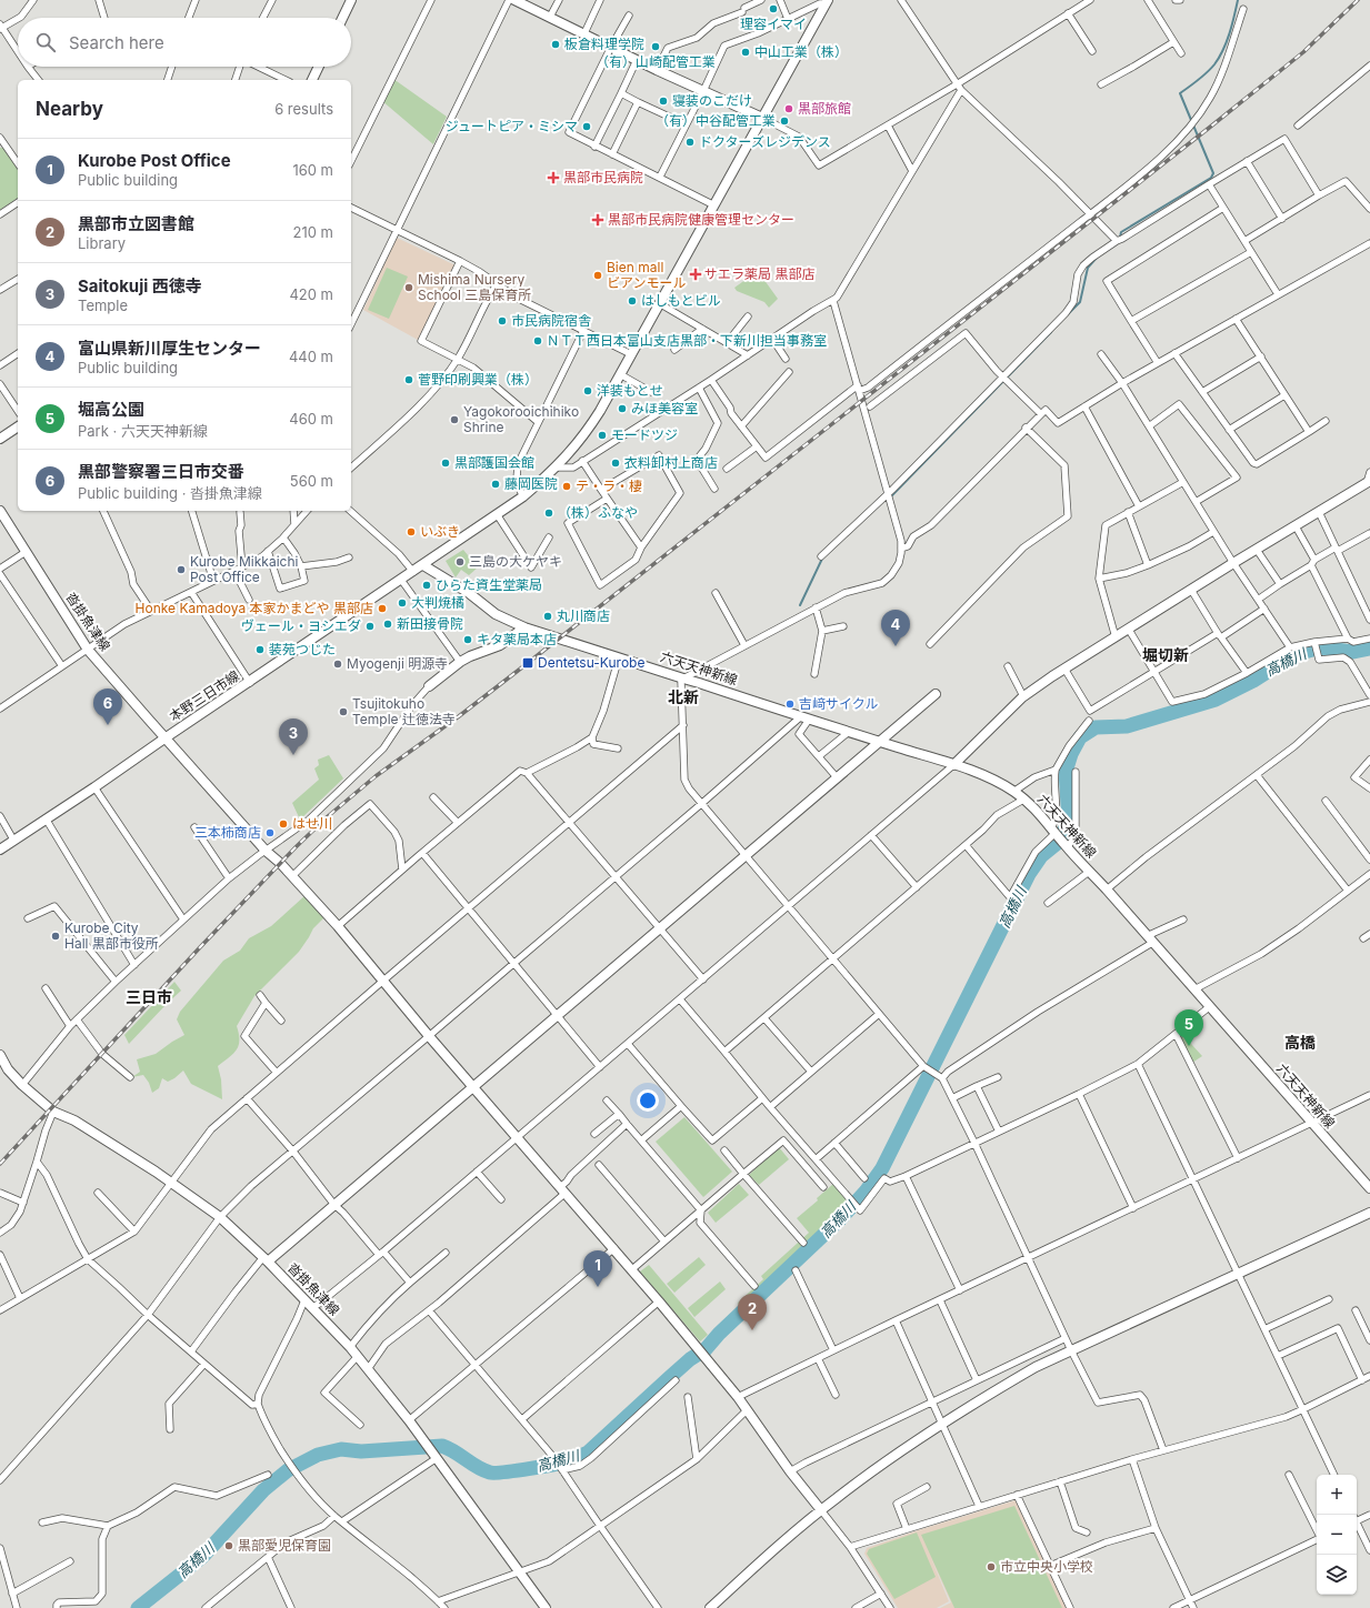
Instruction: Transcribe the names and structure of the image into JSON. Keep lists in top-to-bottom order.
{
  "streets": {
    "street": ["沓掛魚津線", "六天天神新線", "本野三日市線"]
  },
  "crossings": [
    ["沓掛魚津線", "本野三日市線"],
    ["六天天神新線", "本野三日市線"]
  ],
  "districts": [
    "堀切新",
    "北新",
    "三日市",
    "高橋"
  ],
  "water": ["高橋川"],
  "places": {
    "other": [
      "理容イマイ",
      "板倉料理学院",
      "（有）山崎配管工業",
      "中山工業（株）",
      "寝装のこだけ",
      "黒部旅館",
      "（有）中谷配管工業",
      "ジュートピア・ミシマ",
      "ドクターズレジデンス",
      "Bien mall ビアンモール",
      "Mishima Nursery School 三島保育所",
      "はしもとビル",
      "市民病院宿舎",
      "ＮＴＴ西日本富山支店黒部・下新川担当事務室",
      "菅野印刷興業（株）",
      "洋装もとせ",
      "みほ美容室",
      "Yagokorooichihiko Shrine",
      "モードツジ",
      "黒部護国会館",
      "衣料卸村上商店",
      "藤岡医院",
      "テ・ラ・棲",
      "（株）ふなや",
      "いぶき",
      "三島の大ケヤキ",
      "Kurobe Mikkaichi Post Office",
      "ひらた資生堂薬局",
      "大判焼橘",
      "Honke Kamadoya 本家かまどや 黒部店",
      "丸川商店",
      "新田接骨院",
      "ヴェール・ヨシエダ",
      "キタ薬局本店",
      "装苑つじた",
      "Myogenji 明源寺",
      "吉﨑サイクル",
      "Tsujitokuho Temple 辻徳法寺",
      "はせ川",
      "三本柿商店",
      "Kurobe City Hall 黒部市役所",
      "黒部愛児保育園",
      "市立中央小学校"
    ],
    "health": ["黒部市民病院", "黒部市民病院健康管理センター", "サエラ薬局 黒部店"],
    "transit": ["Dentetsu-Kurobe"]
  },
  "page": {
    "search": "Search here",
    "heading": ["Nearby", "6 results"],
    "list": [
      {
        "mark": "1",
        "name": "Kurobe Post Office",
        "note": "Public building",
        "value": "160 m"
      },
      {
        "mark": "2",
        "name": "黒部市立図書館",
        "note": "Library",
        "value": "210 m"
      },
      {
        "mark": "3",
        "name": "Saitokuji 西徳寺",
        "note": "Temple",
        "value": "420 m"
      },
      {
        "mark": "4",
        "name": "富山県新川厚生センター",
        "note": "Public building",
        "value": "440 m"
      },
      {
        "mark": "5",
        "name": "堀高公園",
        "note": "Park · 六天天神新線",
        "value": "460 m"
      },
      {
        "mark": "6",
        "name": "黒部警察署三日市交番",
        "note": "Public building · 沓掛魚津線",
        "value": "560 m"
      }
    ],
    "pins": [
      "4",
      "6",
      "3",
      "5",
      "1",
      "2"
    ],
    "map_buttons": ["+", "−"]
  }
}
